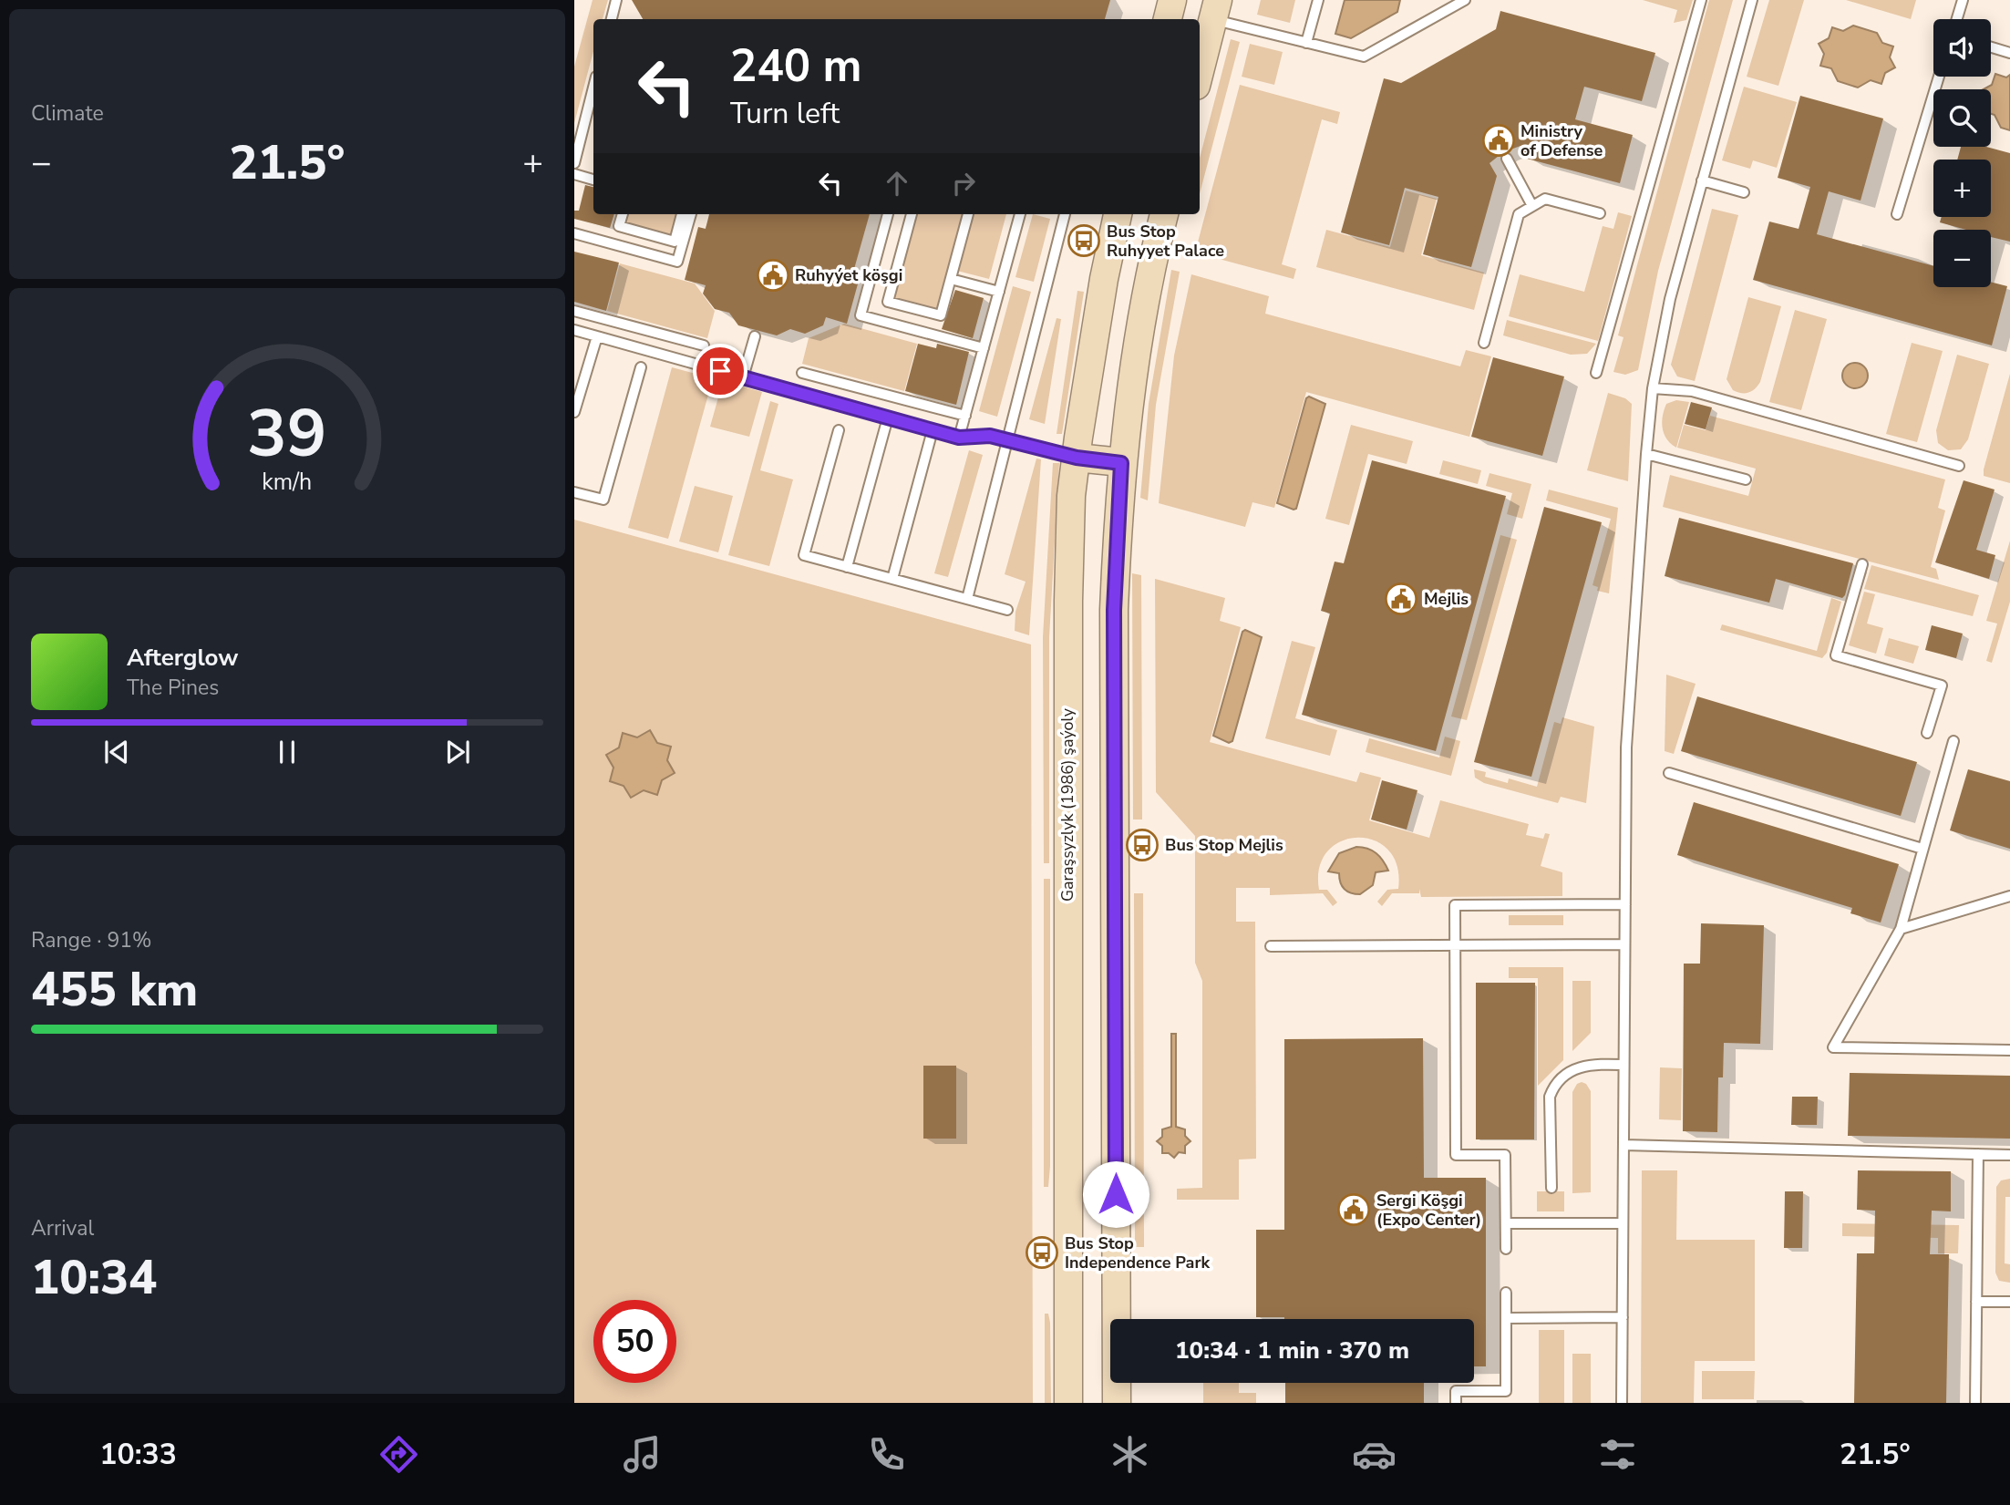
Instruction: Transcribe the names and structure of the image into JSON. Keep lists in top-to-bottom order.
{
  "streets": {
    "main road": ["Garaşsyzlyk (1986) şaýoly"]
  },
  "places": {
    "public building": [
      "Ministry of Defense",
      "Ruhyýet köşgi",
      "Mejlis",
      "Sergi Köşgi (Expo Center)"
    ],
    "bus stop": ["Bus Stop Ruhyyet Palace", "Bus Stop Mejlis", "Bus Stop Independence Park"]
  },
  "page": {
    "tile": [
      "Climate",
      ["Range · 91%", "455 km"],
      ["Arrival", "10:34"]
    ],
    "map_buttons": ["+", "−"],
    "turn": ["240 m", "Turn left"],
    "heat": ["−", "21.5°", "+"],
    "song": ["Afterglow", "The Pines"],
    "limit": "50",
    "trip": "10:34 · 1 min · 370 m",
    "tabs": ["10:33", "21.5°"],
    "gauge": ["39", "km/h"]
  }
}
